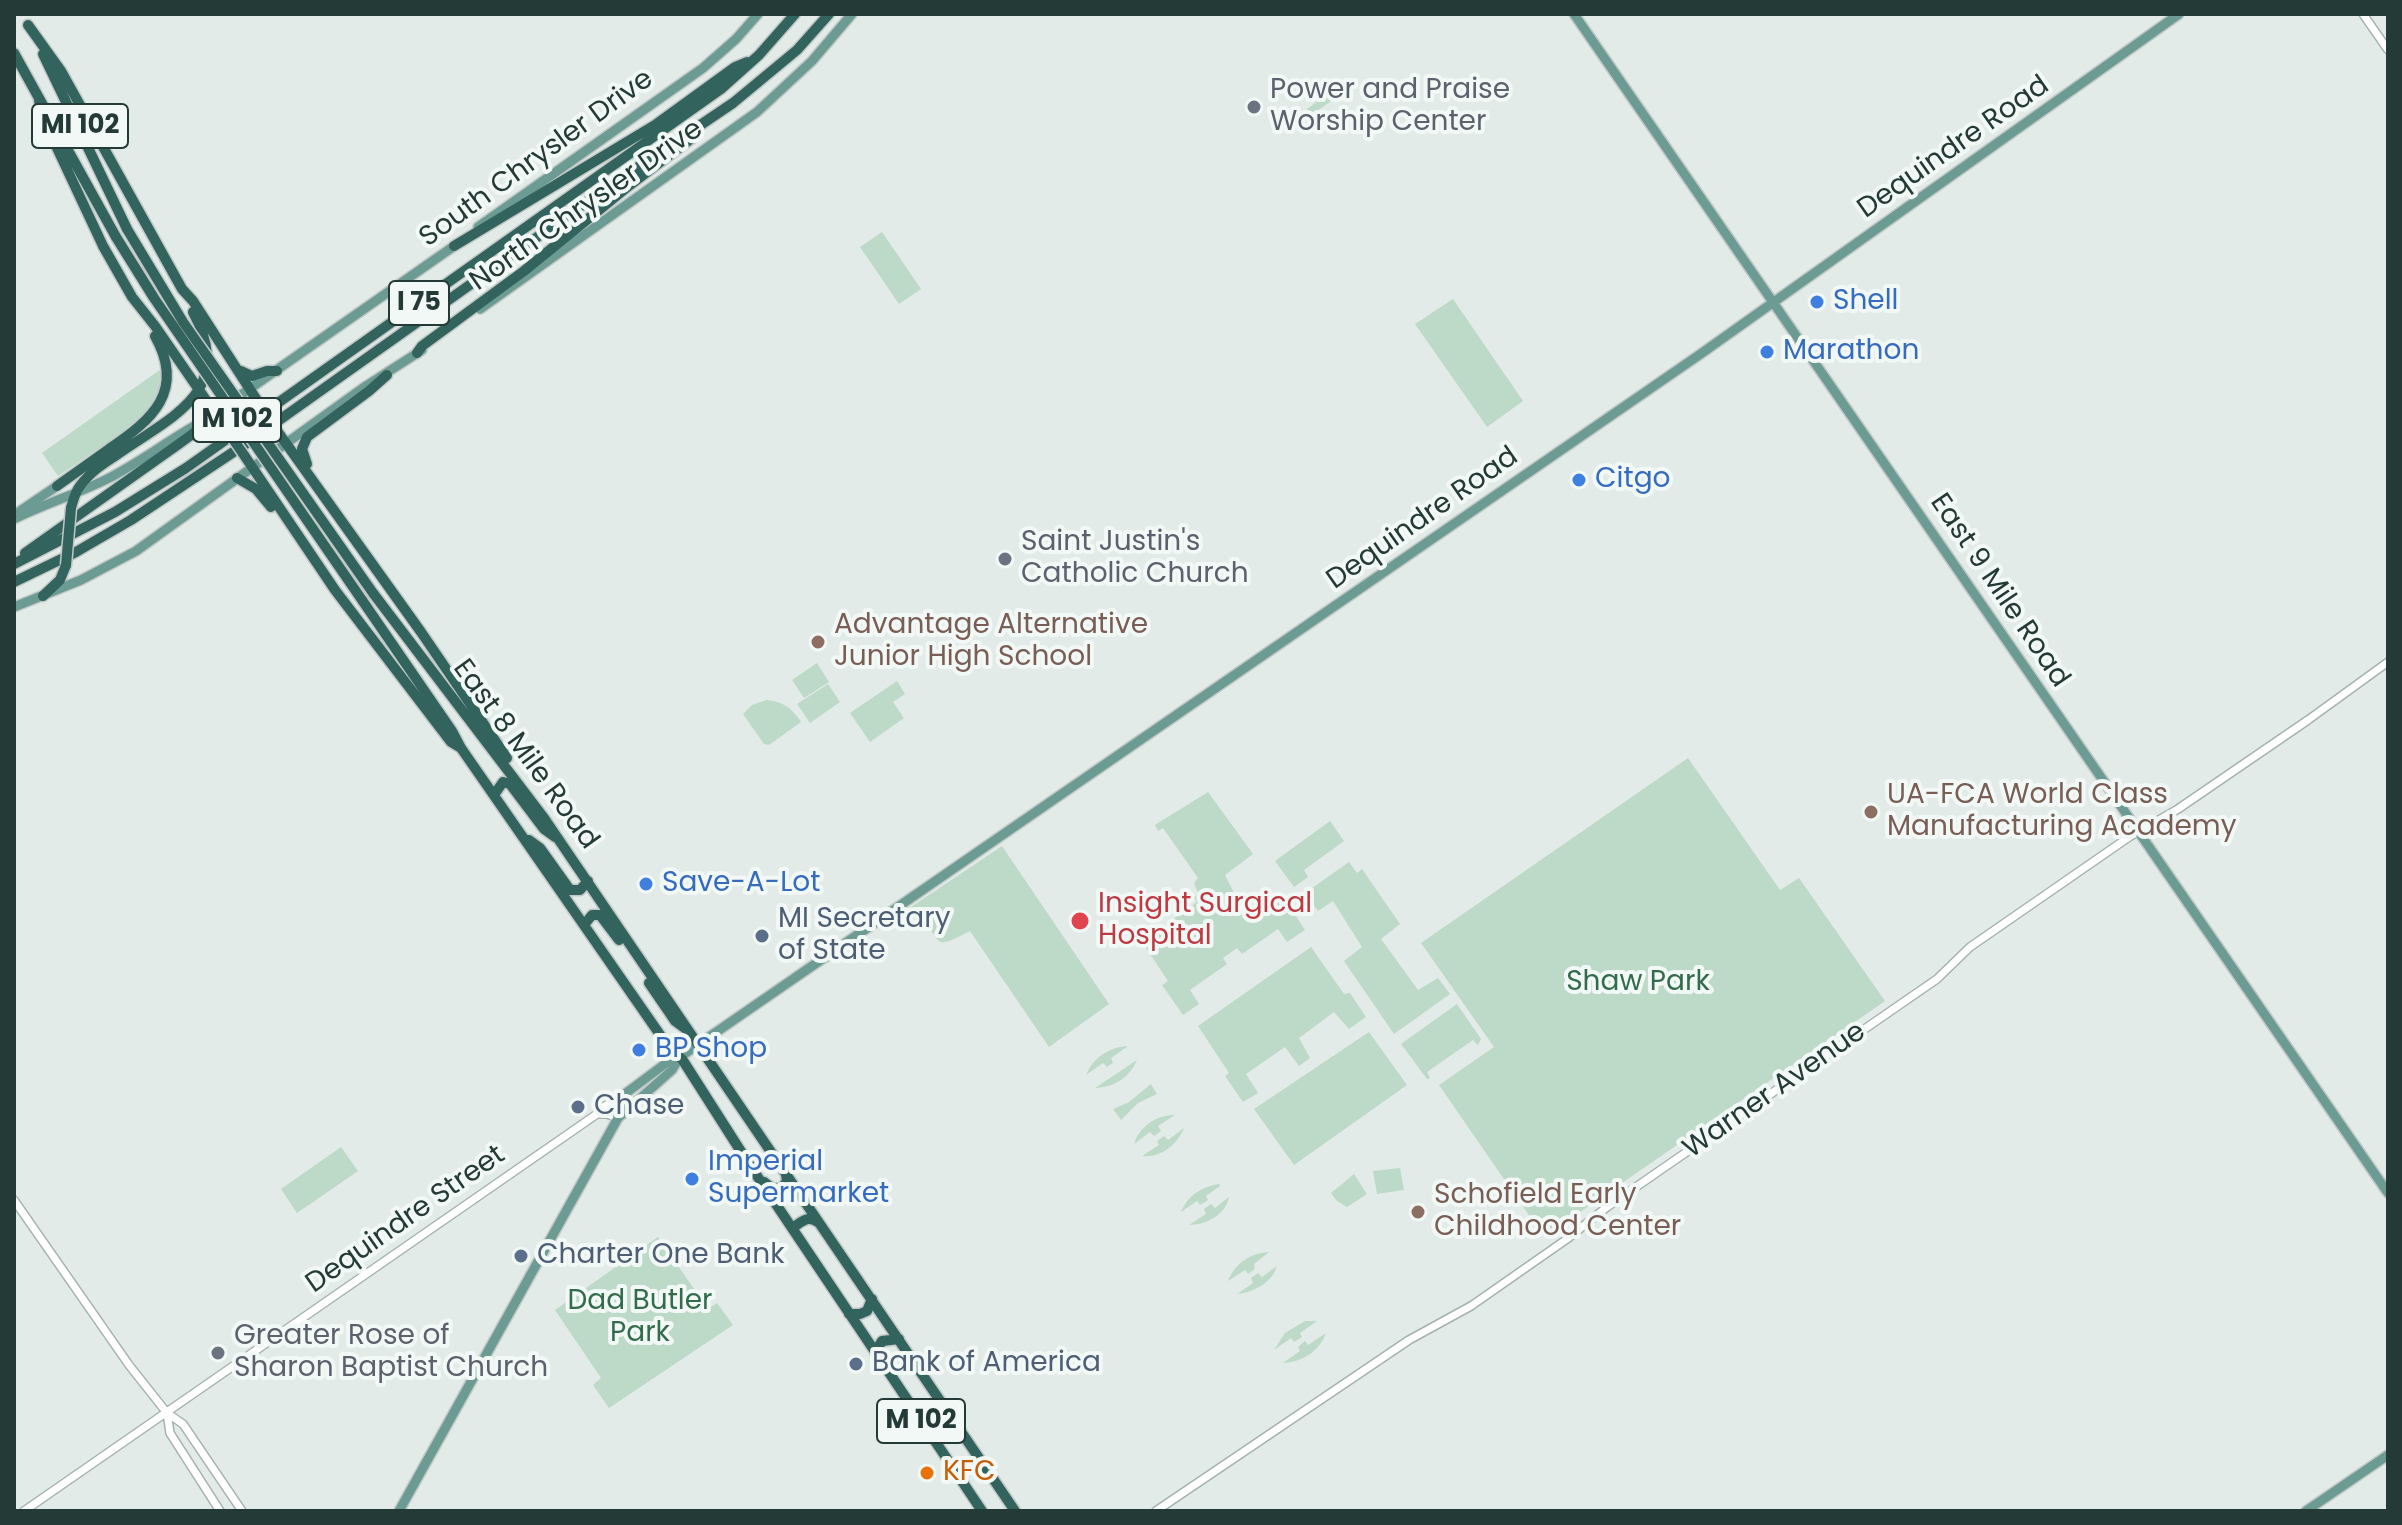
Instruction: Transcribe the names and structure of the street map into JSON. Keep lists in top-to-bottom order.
{
  "streets": {
    "highway": [
      "MI 102",
      "I 75",
      "M 102",
      "East 8 Mile Road"
    ],
    "main road": [
      "Dequindre Road",
      "South Chrysler Drive",
      "North Chrysler Drive",
      "East 9 Mile Road"
    ],
    "street": ["Warner Avenue", "Dequindre Street"]
  },
  "crossings": [
    ["MI 102", "East 8 Mile Road"],
    ["Dequindre Road", "East 9 Mile Road"],
    ["Dequindre Road", "East 8 Mile Road"],
    ["South Chrysler Drive", "East 8 Mile Road"],
    ["North Chrysler Drive", "East 8 Mile Road"],
    ["East 9 Mile Road", "Warner Avenue"]
  ],
  "parks": ["Shaw Park", "Dad Butler Park"],
  "places": [
    "Power and Praise Worship Center",
    "Shell",
    "Marathon",
    "Citgo",
    "Saint Justin's Catholic Church",
    "Advantage Alternative Junior High School",
    "UA-FCA World Class Manufacturing Academy",
    "Save-A-Lot",
    "Insight Surgical Hospital",
    "MI Secretary of State",
    "BP Shop",
    "Chase",
    "Imperial Supermarket",
    "Schofield Early Childhood Center",
    "Charter One Bank",
    "Greater Rose of Sharon Baptist Church",
    "Bank of America",
    "KFC"
  ]
}
